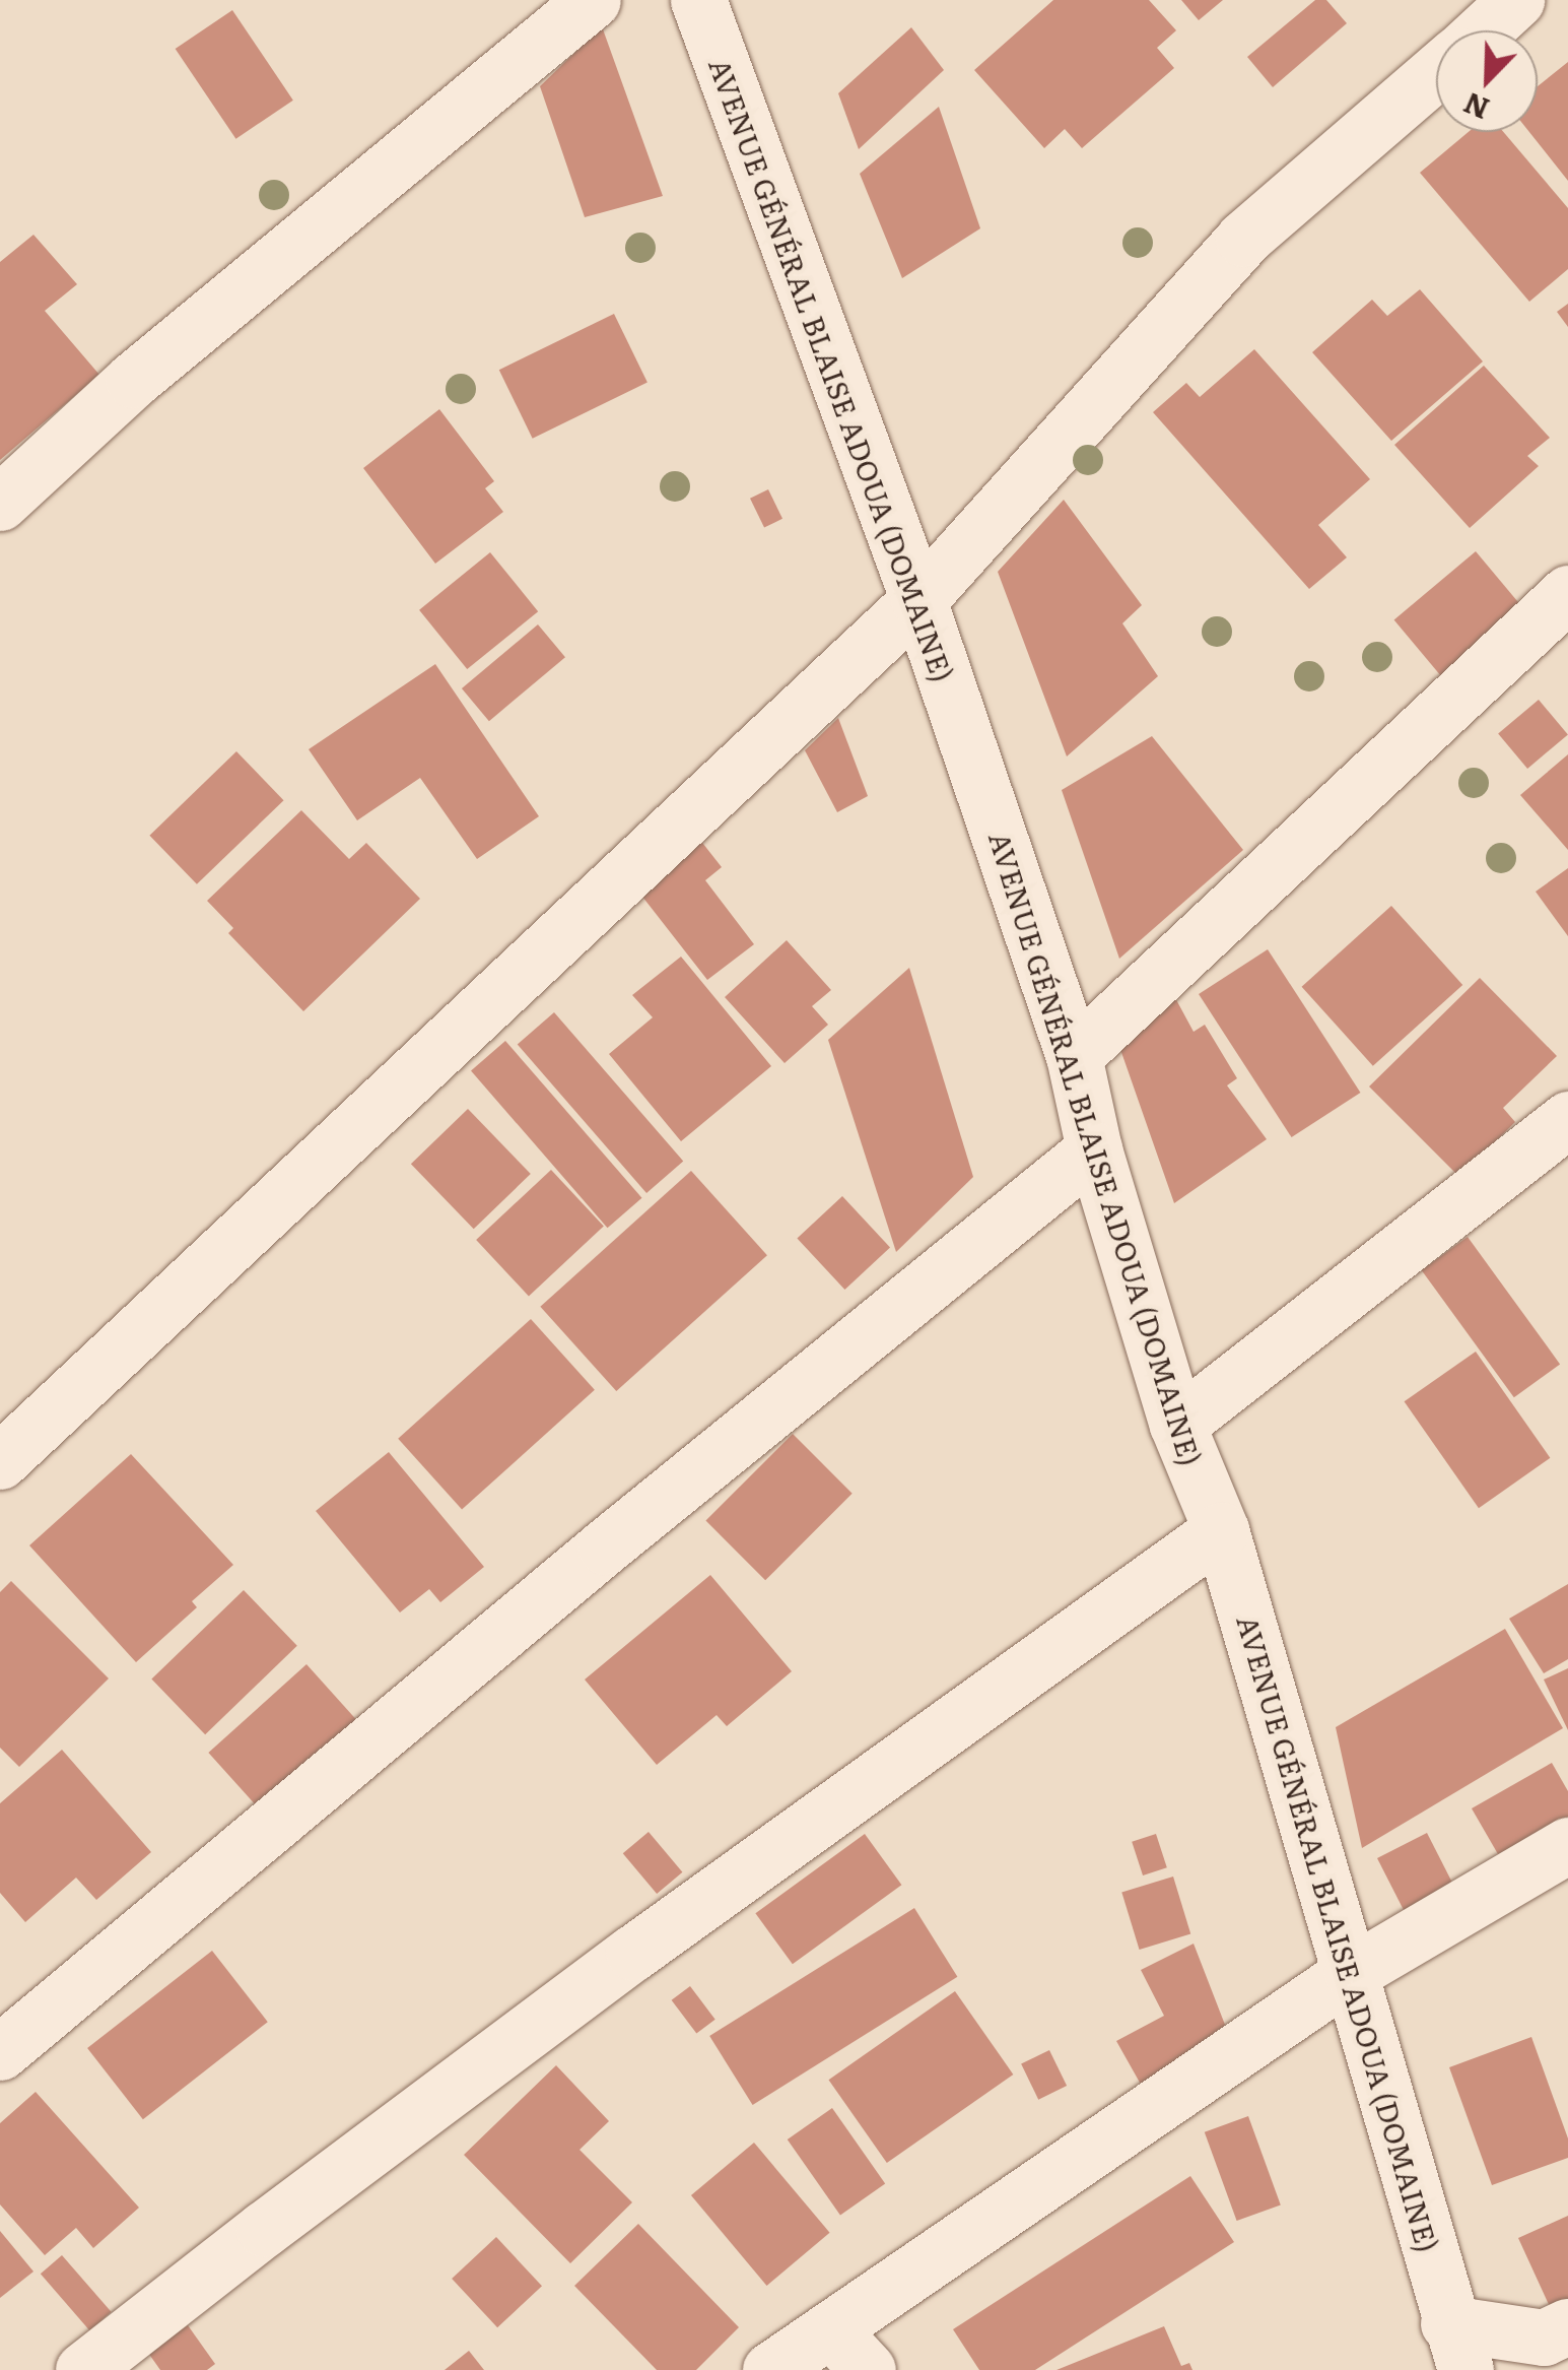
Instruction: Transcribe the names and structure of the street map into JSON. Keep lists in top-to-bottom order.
{
  "streets": {
    "street": ["AVENUE GÉNÉRAL BLAISE ADOUA (DOMAINE)"]
  },
  "north": "bottom left"
}
